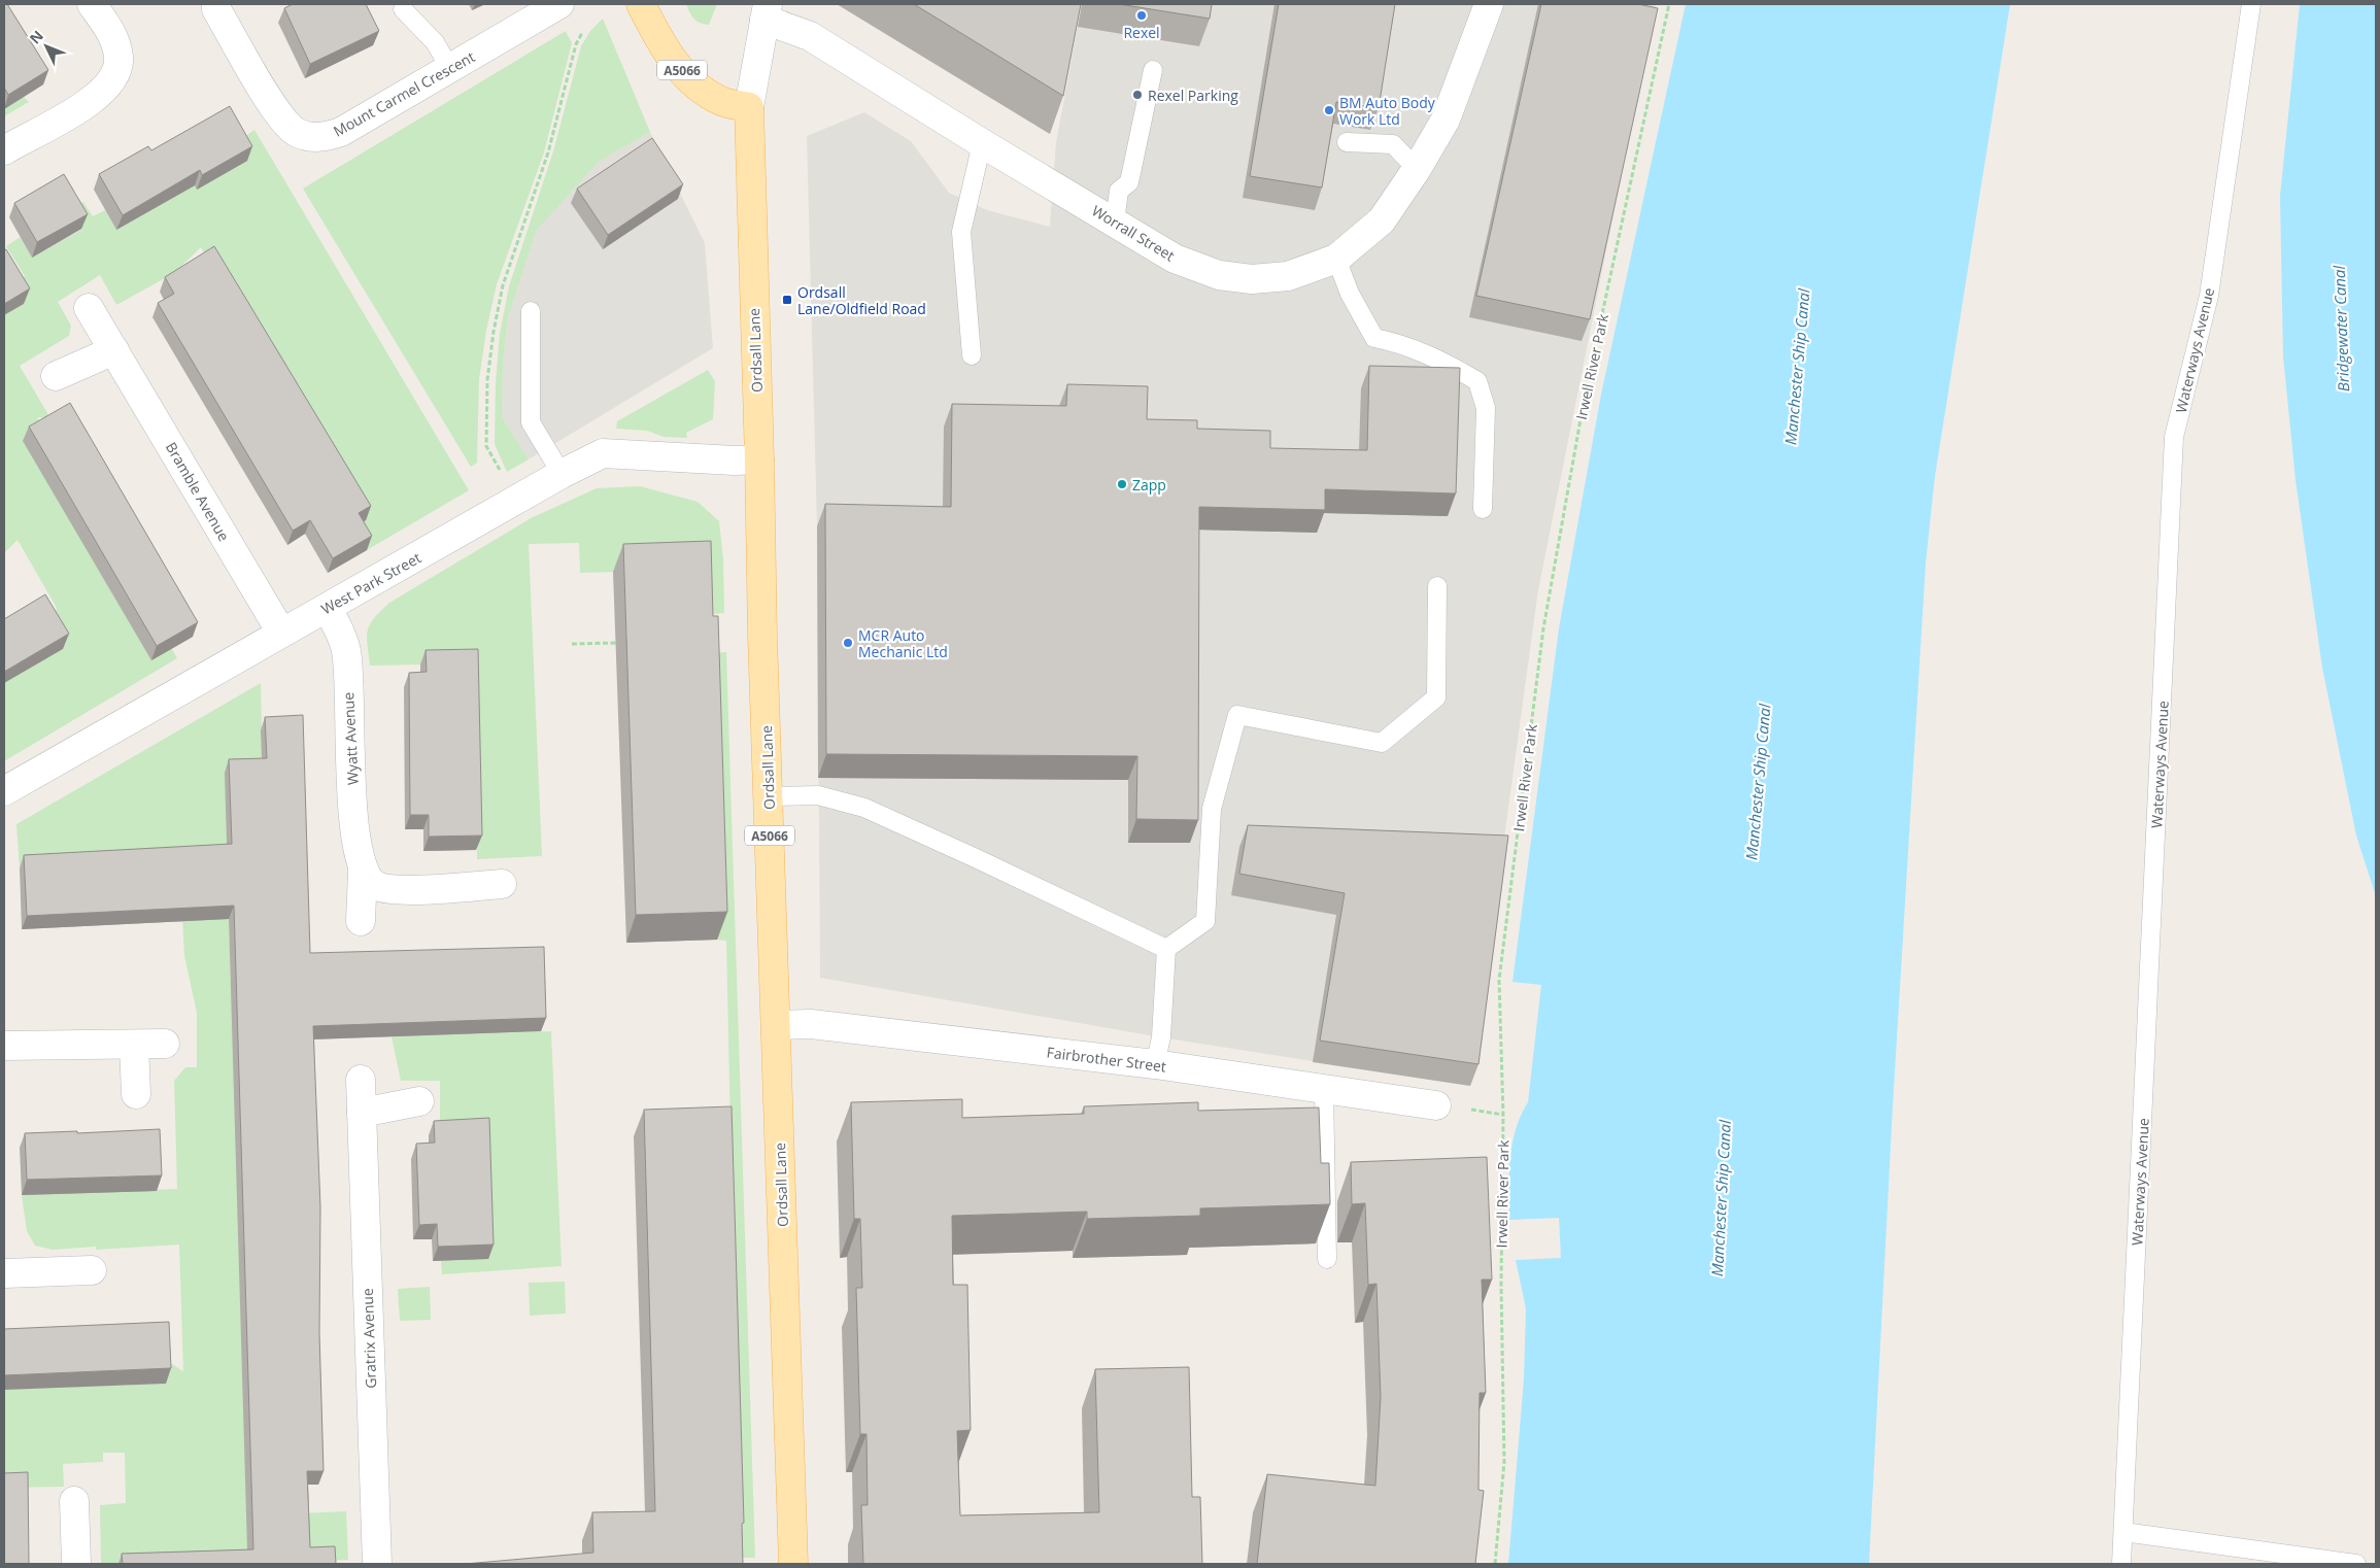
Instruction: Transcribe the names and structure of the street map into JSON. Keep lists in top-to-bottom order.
{
  "streets": {
    "main road": ["A5066", "Ordsall Lane"],
    "street": [
      "Mount Carmel Crescent",
      "Worrall Street",
      "Bramble Avenue",
      "West Park Street",
      "Wyatt Avenue",
      "Fairbrother Street",
      "Gratrix Avenue"
    ],
    "lane": ["Waterways Avenue"],
    "path": ["Irwell River Park"]
  },
  "crossings": [
    ["A5066", "Ordsall Lane"],
    ["Worrall Street", "Ordsall Lane"],
    ["Ordsall Lane", "West Park Street"],
    ["Ordsall Lane", "Fairbrother Street"],
    ["Bramble Avenue", "West Park Street"],
    ["West Park Street", "Wyatt Avenue"]
  ],
  "water": ["Bridgewater Canal", "Manchester Ship Canal"],
  "places": {
    "other": [
      "Rexel",
      "Rexel Parking",
      "BM Auto Body Work Ltd",
      "Zapp",
      "MCR Auto Mechanic Ltd"
    ],
    "transit": ["Ordsall Lane/Oldfield Road"]
  },
  "north": "top left"
}
